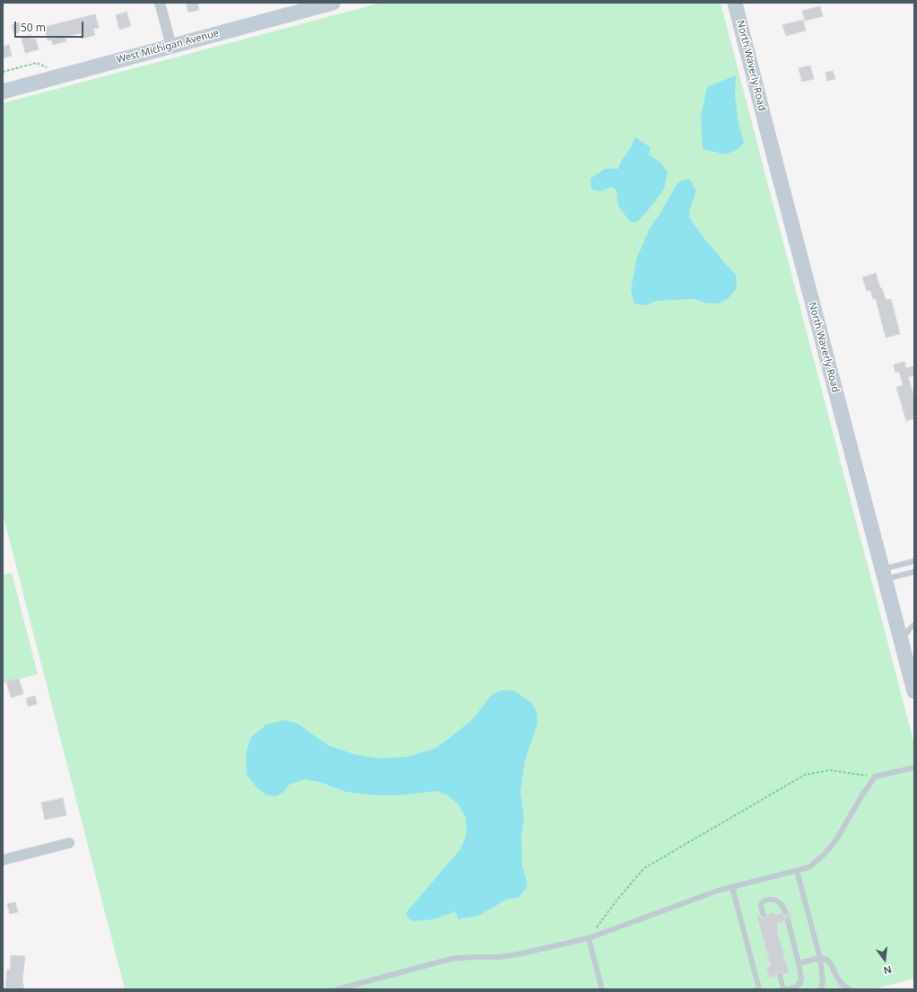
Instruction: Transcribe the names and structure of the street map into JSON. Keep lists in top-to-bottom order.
{
  "streets": {
    "main road": ["West Michigan Avenue", "North Waverly Road"]
  },
  "scale_bar": "50 m",
  "north": "bottom"
}
